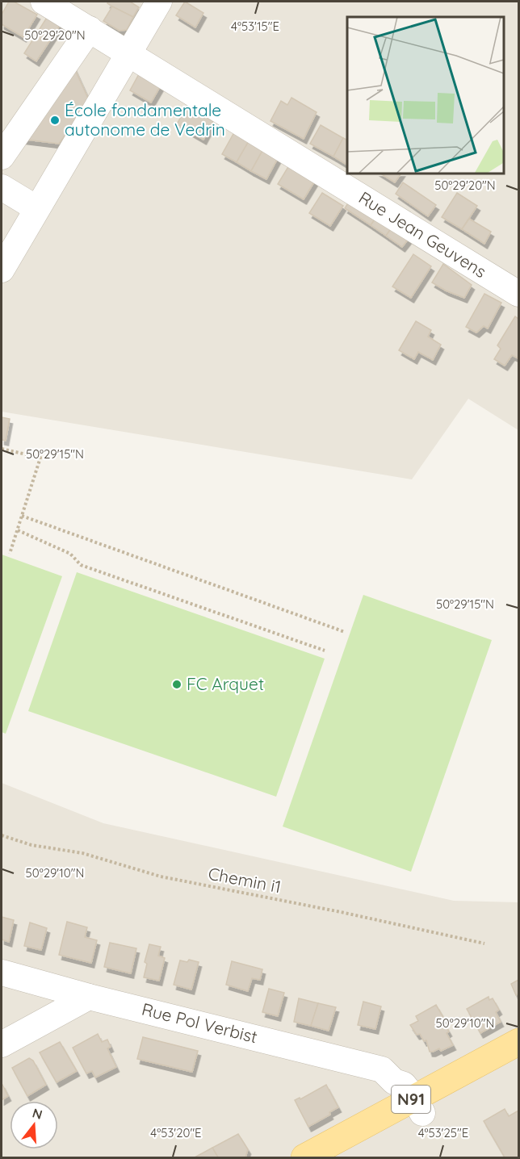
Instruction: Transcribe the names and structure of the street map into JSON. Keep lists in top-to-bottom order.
{
  "streets": {
    "main road": ["N91"],
    "street": ["Rue Jean Geuvens", "Rue Pol Verbist"],
    "path": ["Chemin i1"]
  },
  "crossings": [
    ["Rue Pol Verbist", "N91"]
  ],
  "places": ["École fondamentale autonome de Vedrin", "FC Arquet"],
  "north": "top",
  "coordinates": [
    "4°53'15\"E",
    "50°29'20\"N",
    "50°29'15\"N",
    "50°29'10\"N",
    "4°53'20\"E",
    "4°53'25\"E"
  ]
}
